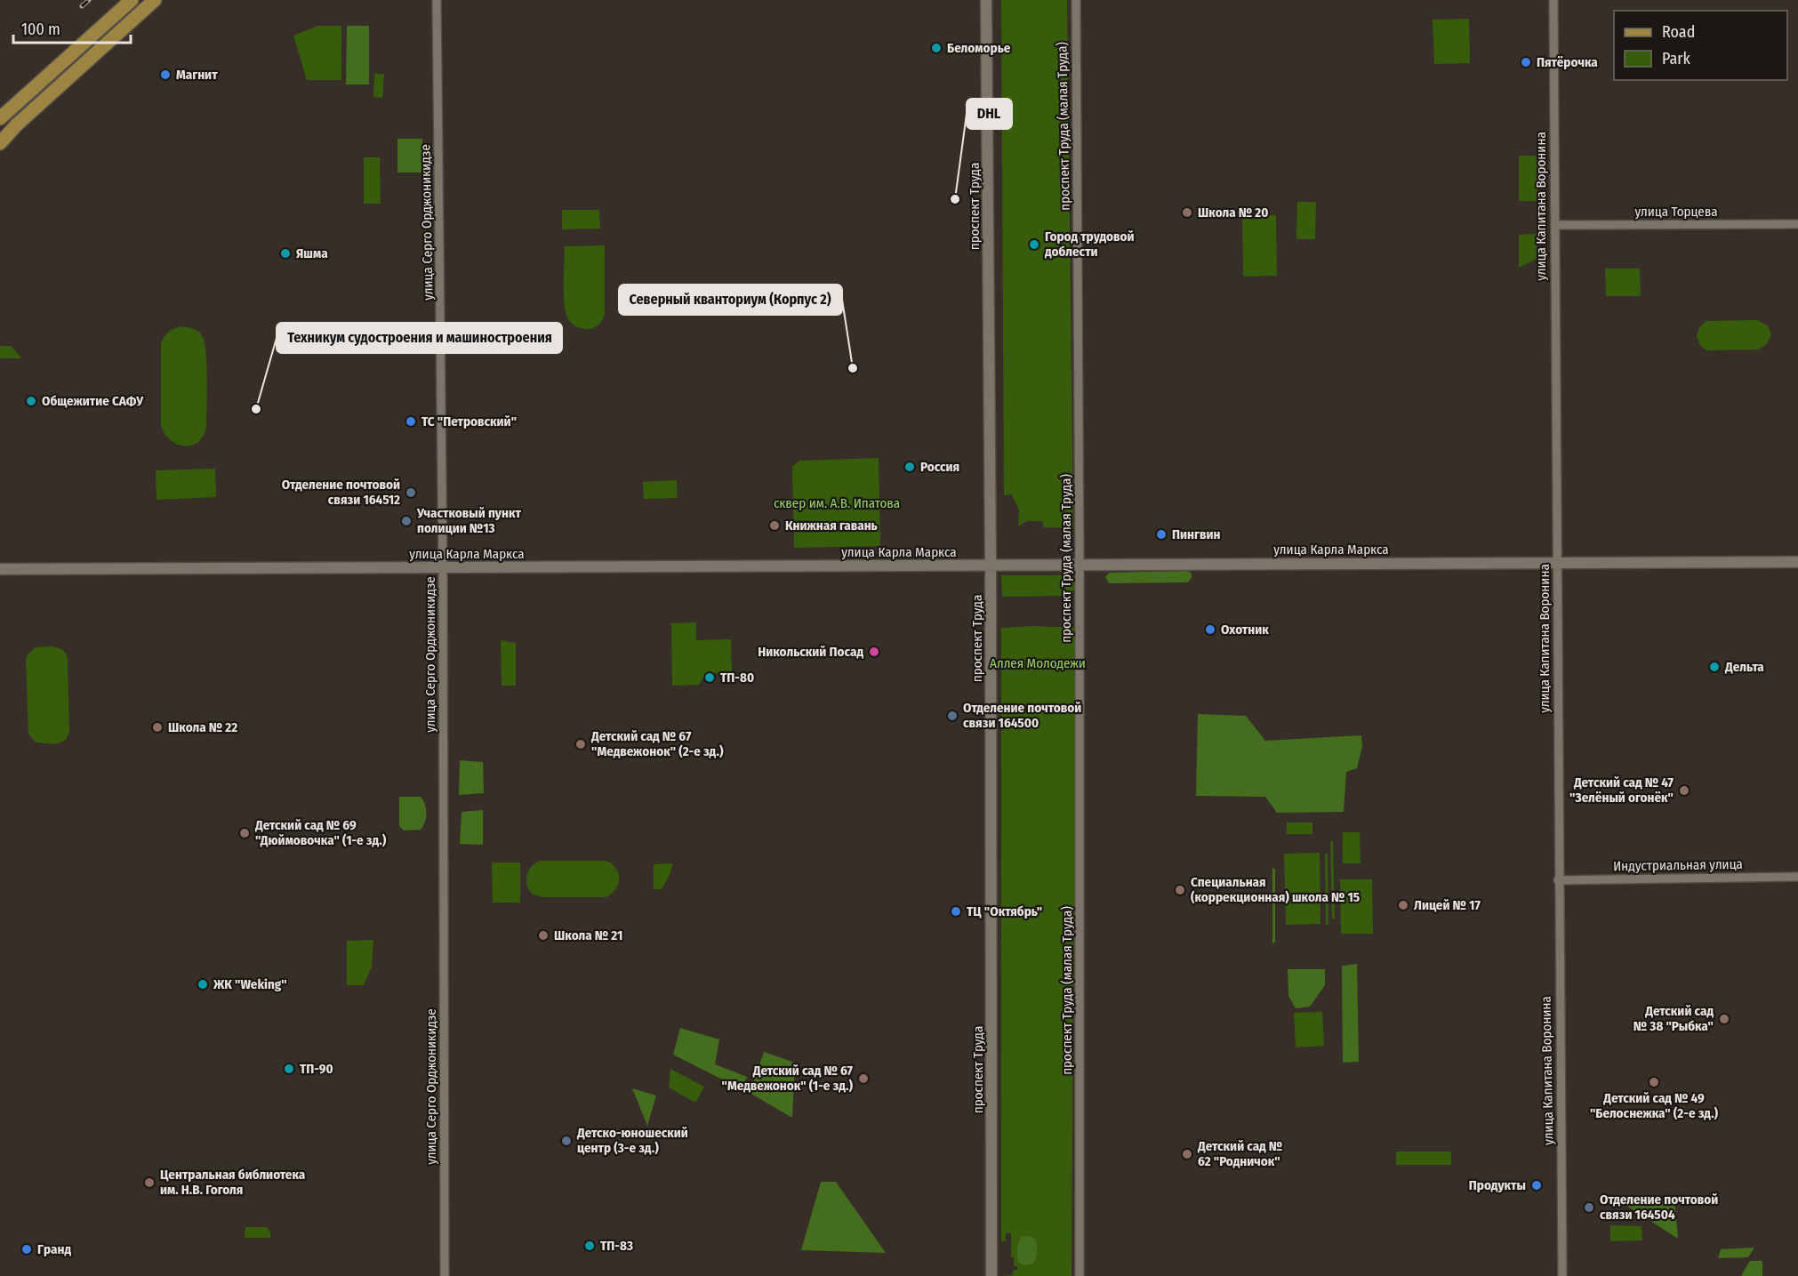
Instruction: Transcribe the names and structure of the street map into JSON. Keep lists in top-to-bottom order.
{
  "streets": {
    "street": [
      "проспект Труда (малая Труда)",
      "проспект Труда",
      "улица Капитана Воронина",
      "улица Торцева",
      "улица Серго Орджоникидзе",
      "улица Карла Маркса",
      "Индустриальная улица"
    ]
  },
  "crossings": [
    ["проспект Труда (малая Труда)", "улица Карла Маркса"],
    ["проспект Труда", "улица Карла Маркса"],
    ["улица Капитана Воронина", "улица Торцева"],
    ["улица Капитана Воронина", "улица Карла Маркса"],
    ["улица Капитана Воронина", "Индустриальная улица"],
    ["улица Серго Орджоникидзе", "улица Карла Маркса"]
  ],
  "parks": ["сквер им. А.В. Ипатова", "Аллея Молодежи"],
  "places": [
    "Беломорье",
    "Пятёрочка",
    "Магнит",
    "DHL",
    "Школа № 20",
    "Город трудовой доблести",
    "Яшма",
    "Северный кванториум (Корпус 2)",
    "Общежитие САФУ",
    "Техникум судостроения и машиностроения",
    "ТС \"Петровский\"",
    "Россия",
    "Отделение почтовой связи 164512",
    "Участковый пункт полиции №13",
    "Книжная гавань",
    "Пингвин",
    "Охотник",
    "Никольский Посад",
    "Дельта",
    "ТП-80",
    "Отделение почтовой связи 164500",
    "Школа № 22",
    "Детский сад № 67 \"Медвежонок\" (2-е зд.)",
    "Детский сад № 47 \"Зелёный огонёк\"",
    "Детский сад № 69 \"Дюймовочка\" (1-е зд.)",
    "Специальная (коррекционная) школа № 15",
    "Лицей № 17",
    "ТЦ \"Октябрь\"",
    "Школа № 21",
    "ЖК \"Weking\"",
    "Детский сад № 38 \"Рыбка\"",
    "ТП-90",
    "Детский сад № 67 \"Медвежонок\" (1-е зд.)",
    "Детский сад № 49 \"Белоснежка\" (2-е зд.)",
    "Детско-юношеский центр (3-е зд.)",
    "Детский сад № 62 \"Родничок\"",
    "Центральная библиотека им. Н.В. Гоголя",
    "Продукты",
    "Отделение почтовой связи 164504",
    "ТП-83",
    "Гранд"
  ],
  "legend": ["Road", "Park"],
  "scale_bar": "100 m"
}
